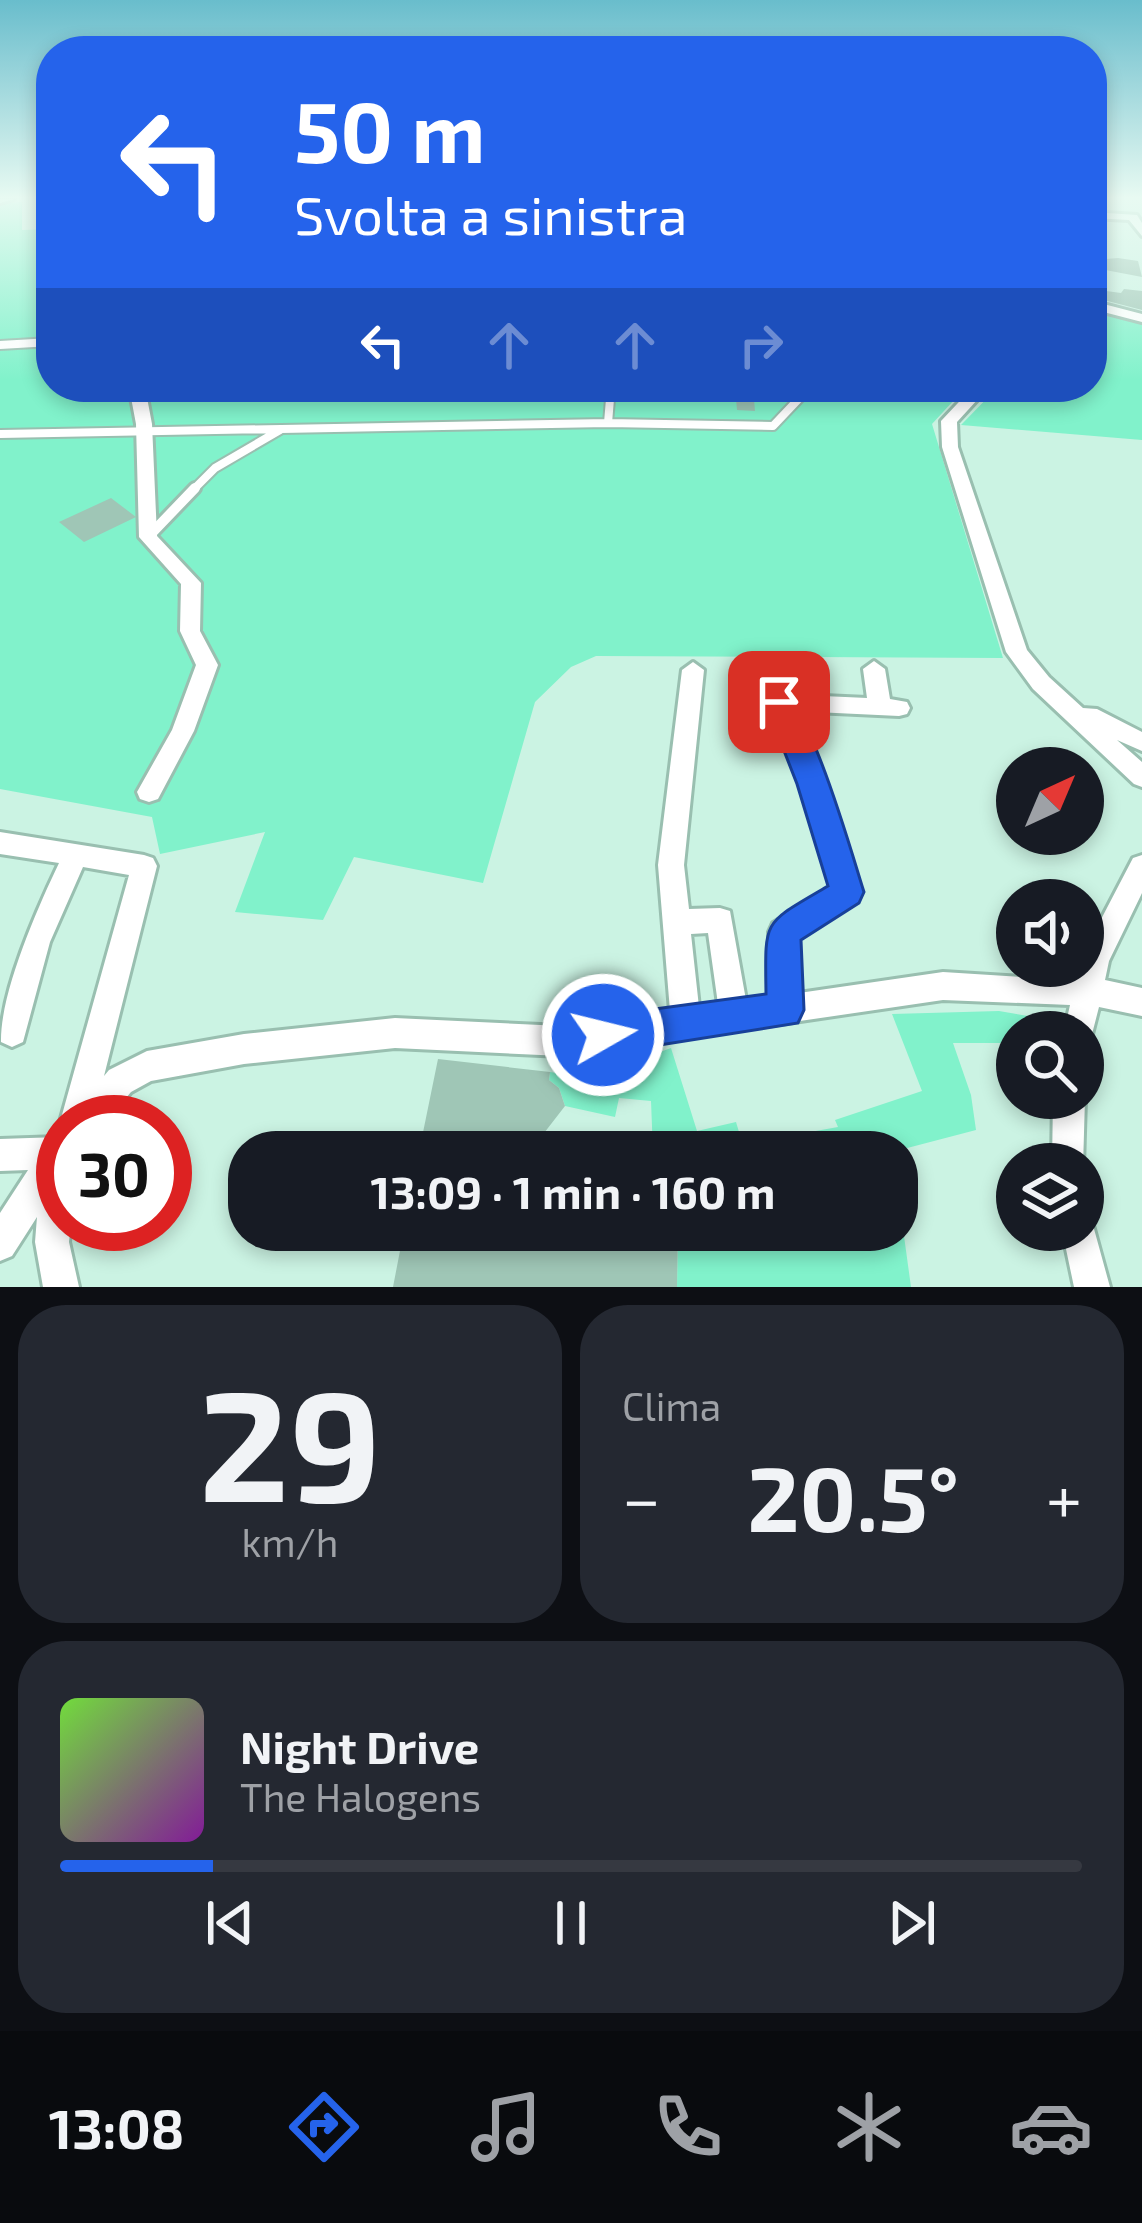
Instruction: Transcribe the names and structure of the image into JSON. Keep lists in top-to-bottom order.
{
  "north": "top right",
  "page": {
    "turn": ["50 m", "Svolta a sinistra"],
    "limit": "30",
    "trip": "13:09 · 1 min · 160 m",
    "tile": [
      ["29", "km/h"],
      "Clima"
    ],
    "heat": ["−", "20.5°", "+"],
    "song": ["Night Drive", "The Halogens"],
    "tabs": "13:08"
  }
}
